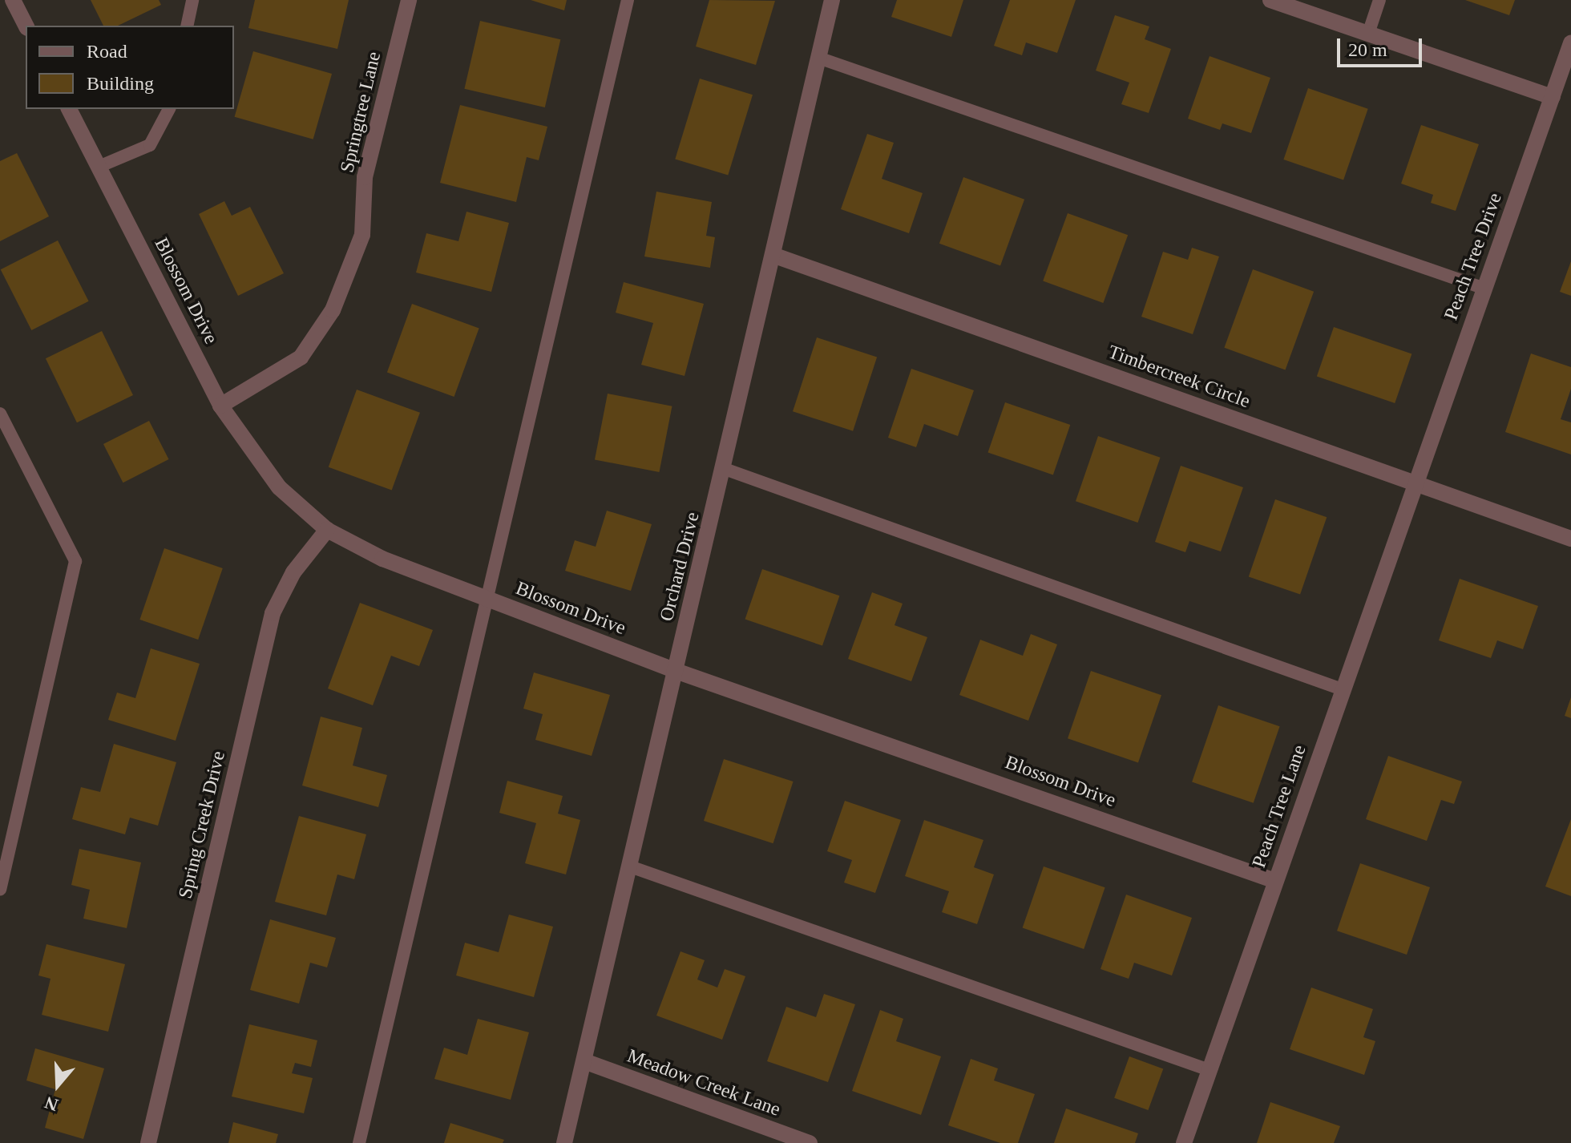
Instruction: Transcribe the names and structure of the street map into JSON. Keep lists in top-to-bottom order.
{
  "streets": {
    "street": [
      "Springtree Lane",
      "Peach Tree Drive",
      "Blossom Drive",
      "Timbercreek Circle",
      "Orchard Drive",
      "Peach Tree Lane",
      "Spring Creek Drive",
      "Meadow Creek Lane"
    ]
  },
  "crossings": [
    ["Springtree Lane", "Blossom Drive"],
    ["Peach Tree Drive", "Timbercreek Circle"],
    ["Peach Tree Drive", "Peach Tree Lane"],
    ["Blossom Drive", "Orchard Drive"],
    ["Blossom Drive", "Peach Tree Lane"],
    ["Blossom Drive", "Spring Creek Drive"],
    ["Timbercreek Circle", "Orchard Drive"],
    ["Timbercreek Circle", "Peach Tree Lane"],
    ["Orchard Drive", "Meadow Creek Lane"]
  ],
  "legend": ["Road", "Building"],
  "scale_bar": "20 m",
  "north": "bottom"
}
